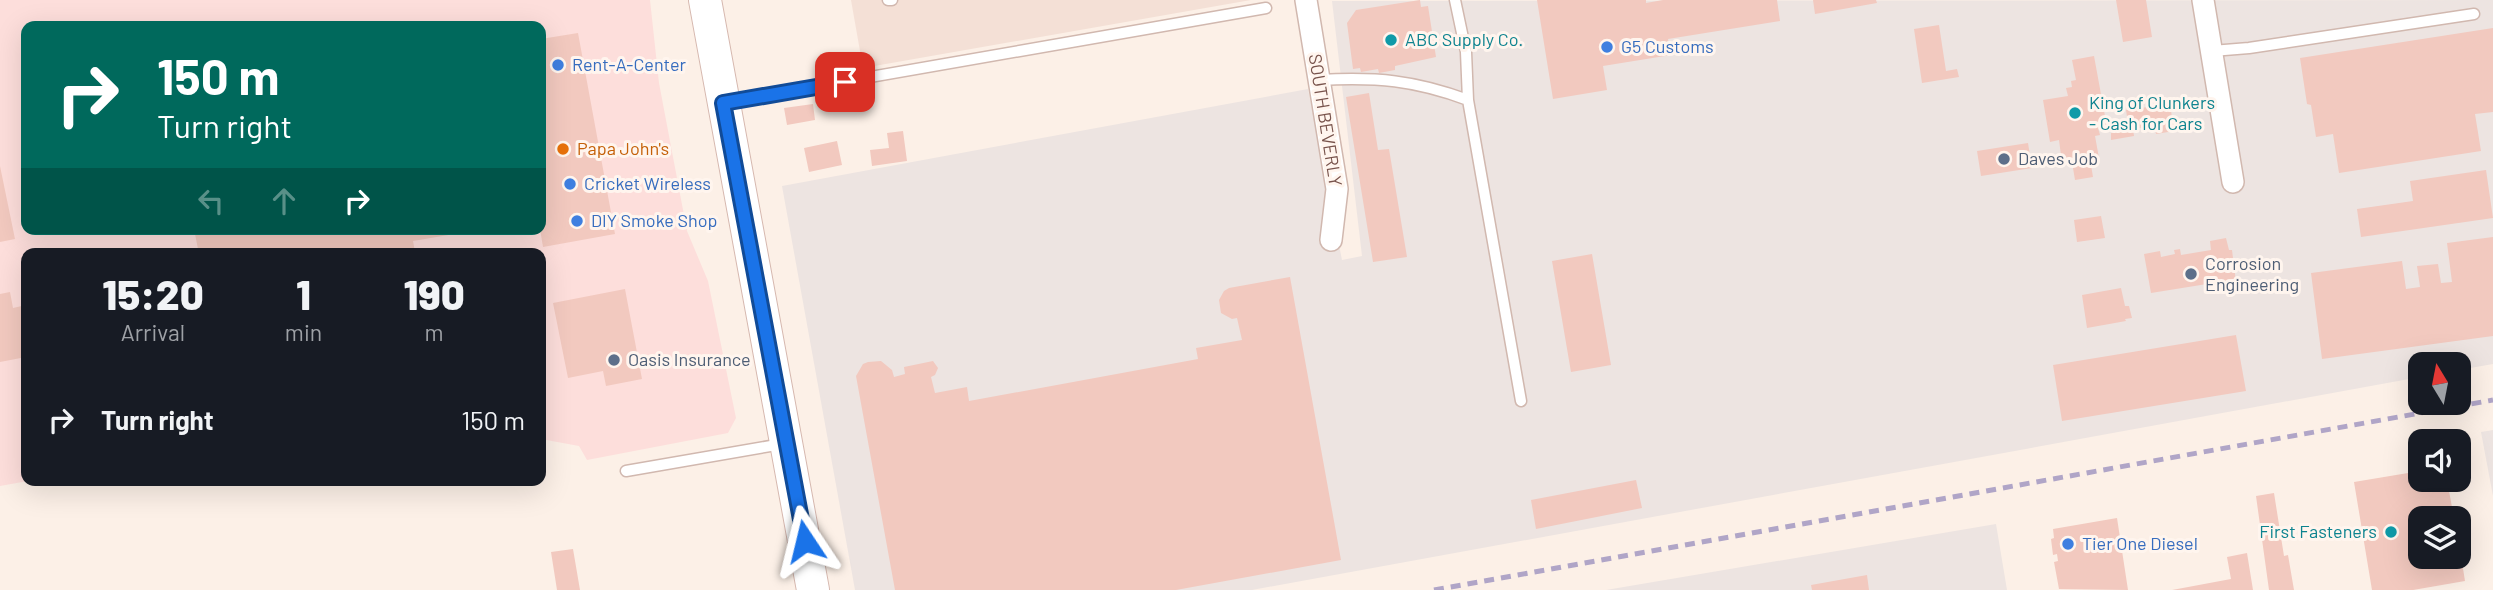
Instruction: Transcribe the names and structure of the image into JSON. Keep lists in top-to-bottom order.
{
  "streets": {
    "street": ["SOUTH BEVERLY"]
  },
  "places": [
    "ABC Supply Co.",
    "G5 Customs",
    "Rent-A-Center",
    "King of Clunkers - Cash for Cars",
    "Papa John's",
    "Daves Job",
    "Cricket Wireless",
    "DIY Smoke Shop",
    "Corrosion Engineering",
    "Oasis Insurance",
    "First Fasteners",
    "Tier One Diesel"
  ],
  "north": "top",
  "page": {
    "turn": ["150 m", "Turn right"],
    "eta": [
      "15:20",
      "Arrival",
      "1",
      "min",
      "190",
      "m"
    ],
    "list": [
      {
        "name": "Turn right",
        "value": "150 m"
      }
    ]
  }
}
